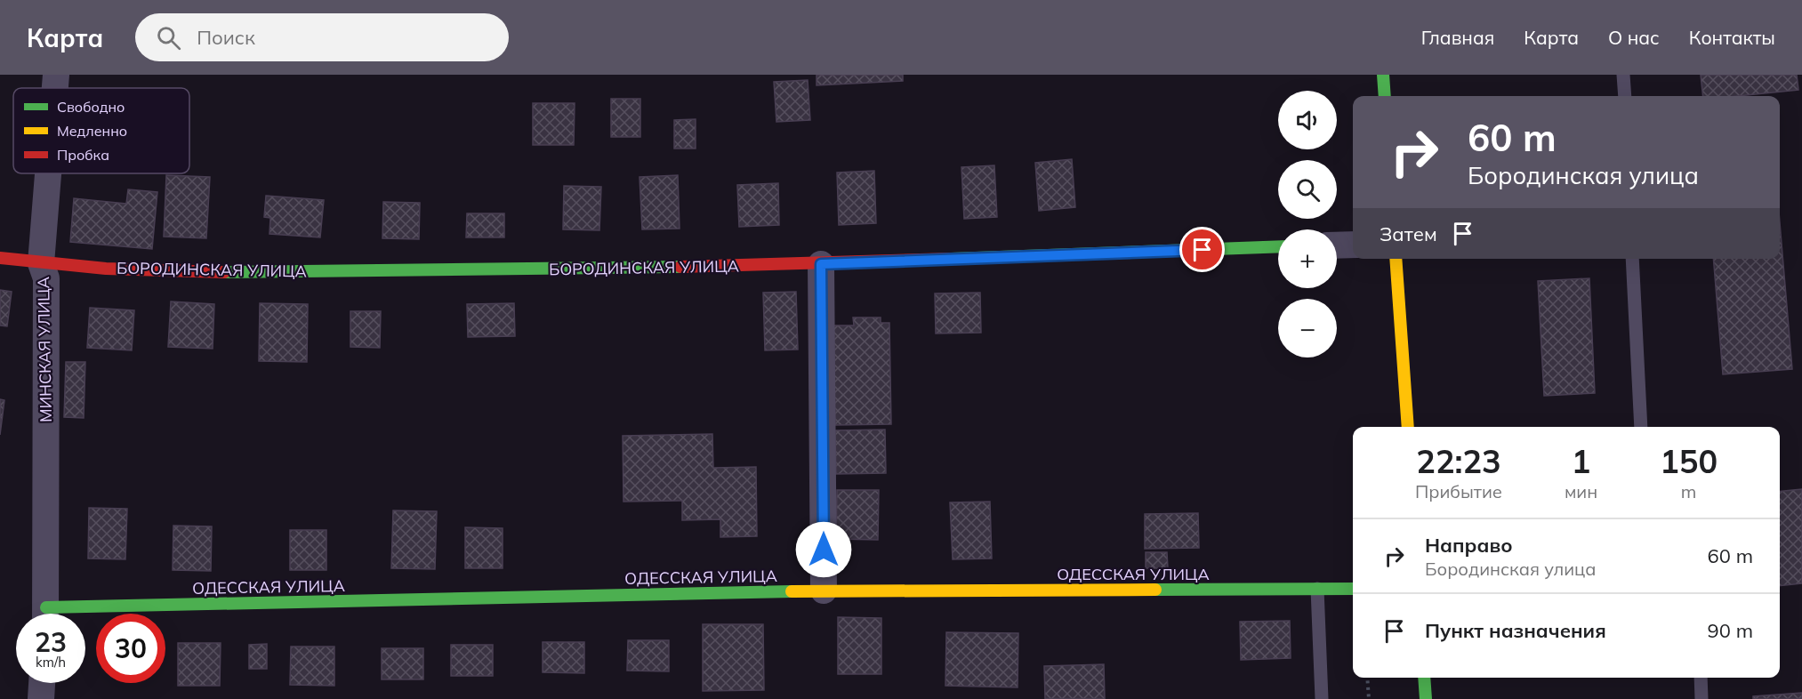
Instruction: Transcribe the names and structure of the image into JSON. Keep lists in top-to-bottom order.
{
  "streets": {
    "main road": ["БОРОДИНСКАЯ УЛИЦА", "ОДЕССКАЯ УЛИЦА"],
    "street": ["МИНСКАЯ УЛИЦА"]
  },
  "crossings": [
    ["БОРОДИНСКАЯ УЛИЦА", "МИНСКАЯ УЛИЦА"]
  ],
  "legend": ["Свободно", "Медленно", "Пробка"],
  "page": {
    "header": "Карта",
    "search": "Поиск",
    "nav": [
      "Главная",
      "Карта",
      "О нас",
      "Контакты"
    ],
    "map_buttons": ["+", "−"],
    "turn": ["60 m", "Бородинская улица"],
    "then": "Затем",
    "eta": [
      "22:23",
      "Прибытие",
      "1",
      "мин",
      "150",
      "m"
    ],
    "list": [
      {
        "name": "Направо",
        "note": "Бородинская улица",
        "value": "60 m"
      },
      {
        "name": "Пункт назначения",
        "value": "90 m"
      }
    ],
    "speed": "23 km/h",
    "limit": "30"
  }
}
